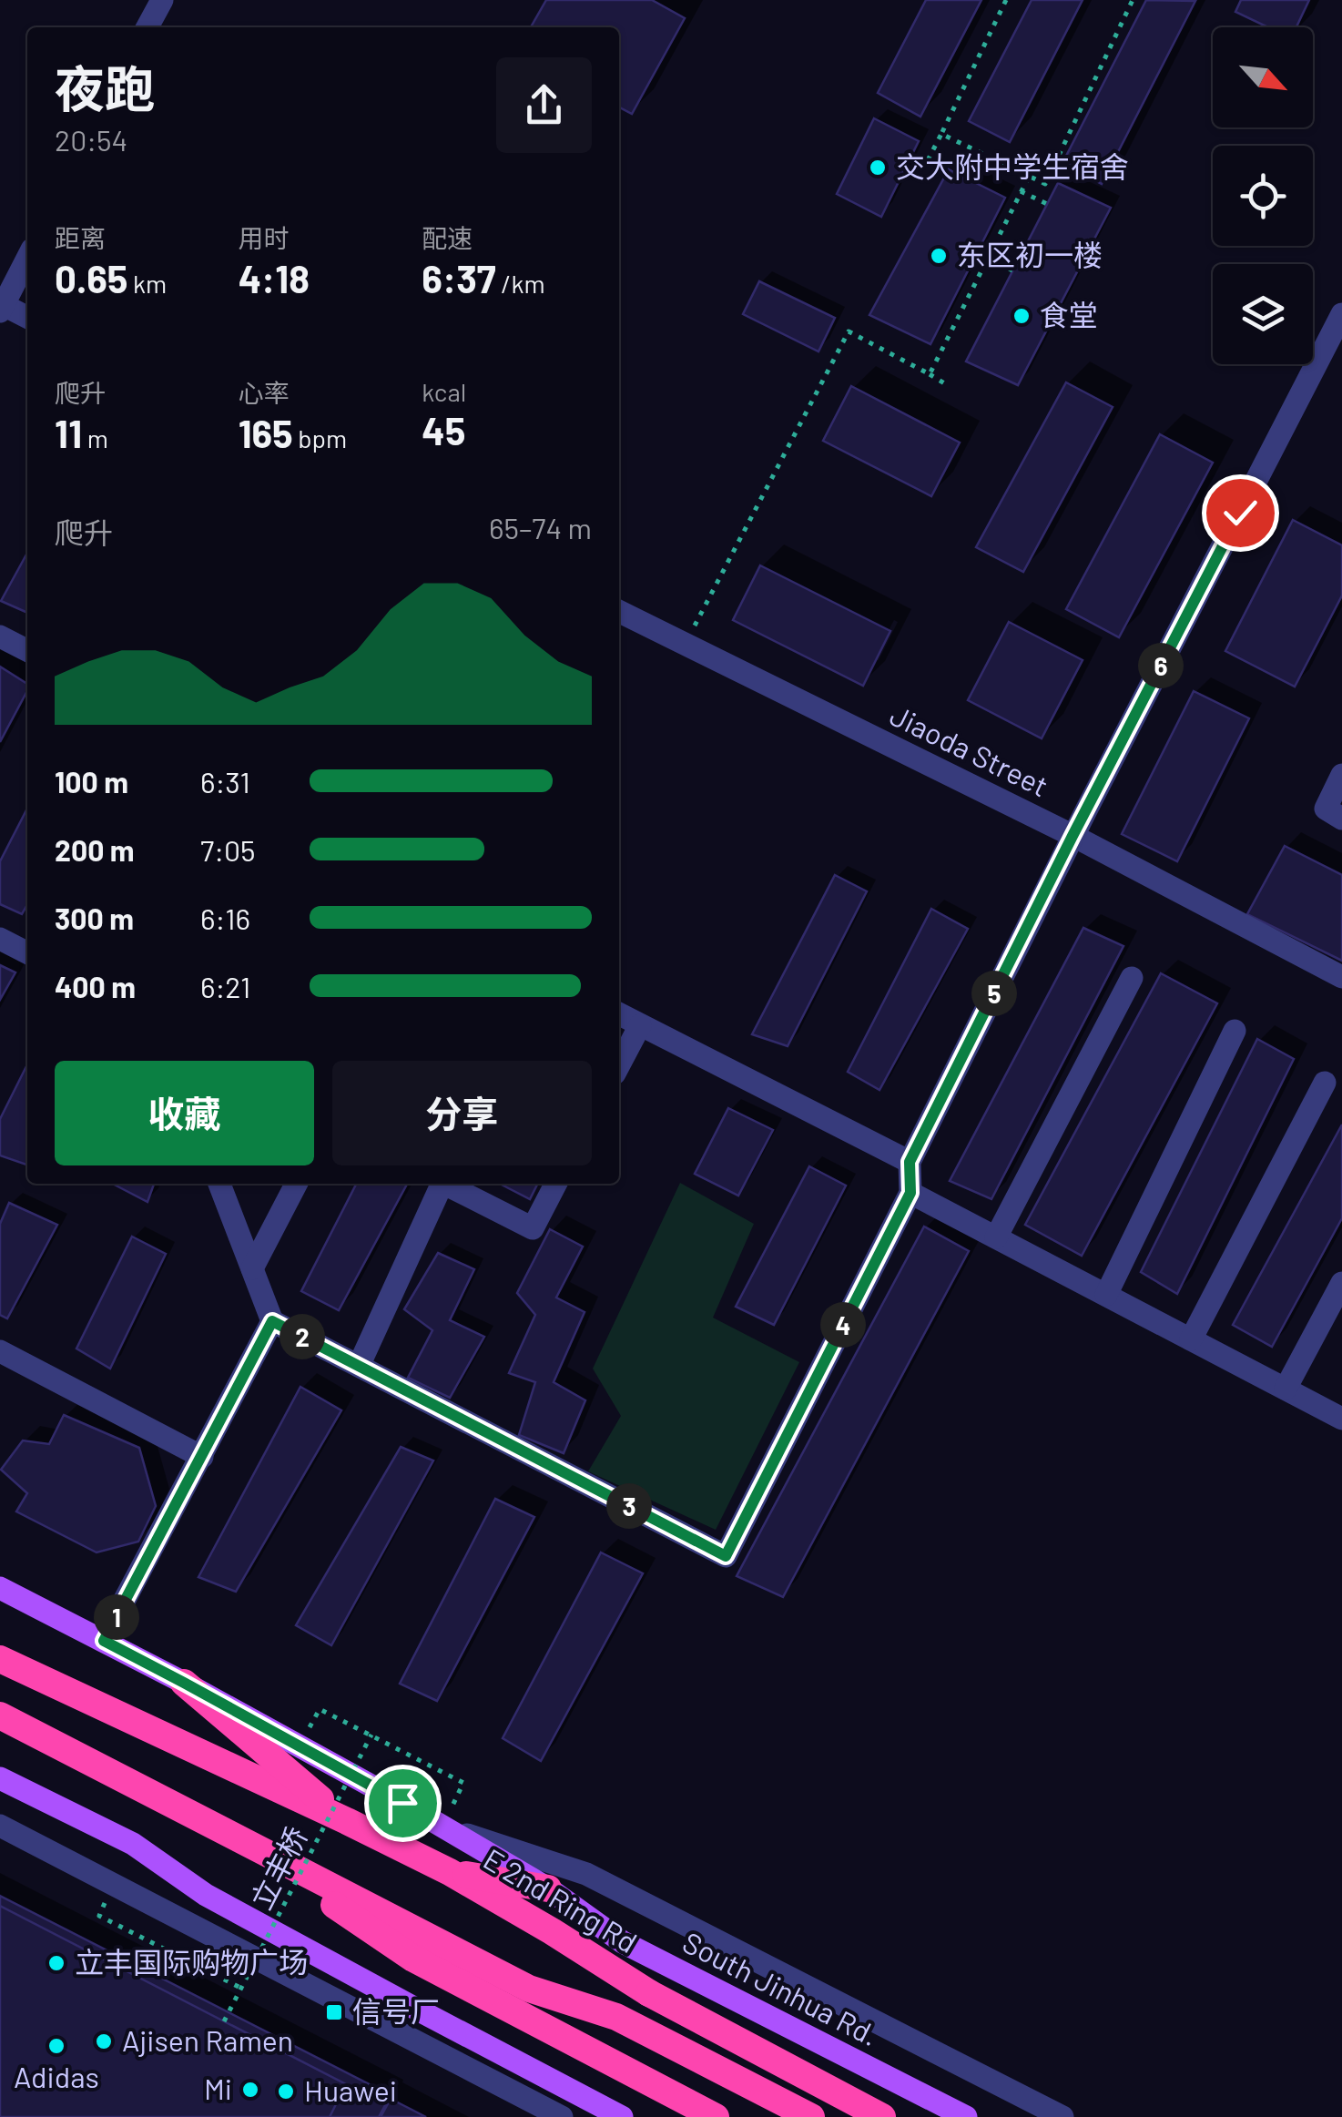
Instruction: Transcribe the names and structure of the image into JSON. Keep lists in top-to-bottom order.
{
  "streets": {
    "highway": ["E 2nd Ring Rd"],
    "main road": ["South Jinhua Rd."],
    "street": ["Jiaoda Street"],
    "path": ["立丰桥"]
  },
  "places": {
    "other": [
      "交大附中学生宿舍",
      "东区初一楼",
      "食堂",
      "立丰国际购物广场",
      "Ajisen Ramen",
      "Adidas",
      "Mi",
      "Huawei"
    ],
    "transit": ["信号厂"]
  },
  "north": "bottom right",
  "page": {
    "heading": ["夜跑", "20:54"],
    "stats": [
      ["距离", "0.65 km"],
      ["用时", "4:18"],
      ["配速", "6:37 /km"],
      ["爬升", "11 m"],
      ["心率", "165 bpm"],
      ["kcal", "45"]
    ],
    "chart": ["爬升", "65–74 m"],
    "pins": [
      "6",
      "5",
      "4",
      "2",
      "3",
      "1"
    ],
    "list": [
      {
        "name": "100 m",
        "note": "6:31"
      },
      {
        "name": "200 m",
        "note": "7:05"
      },
      {
        "name": "300 m",
        "note": "6:16"
      },
      {
        "name": "400 m",
        "note": "6:21"
      }
    ],
    "buttons": ["收藏", "分享"]
  }
}
